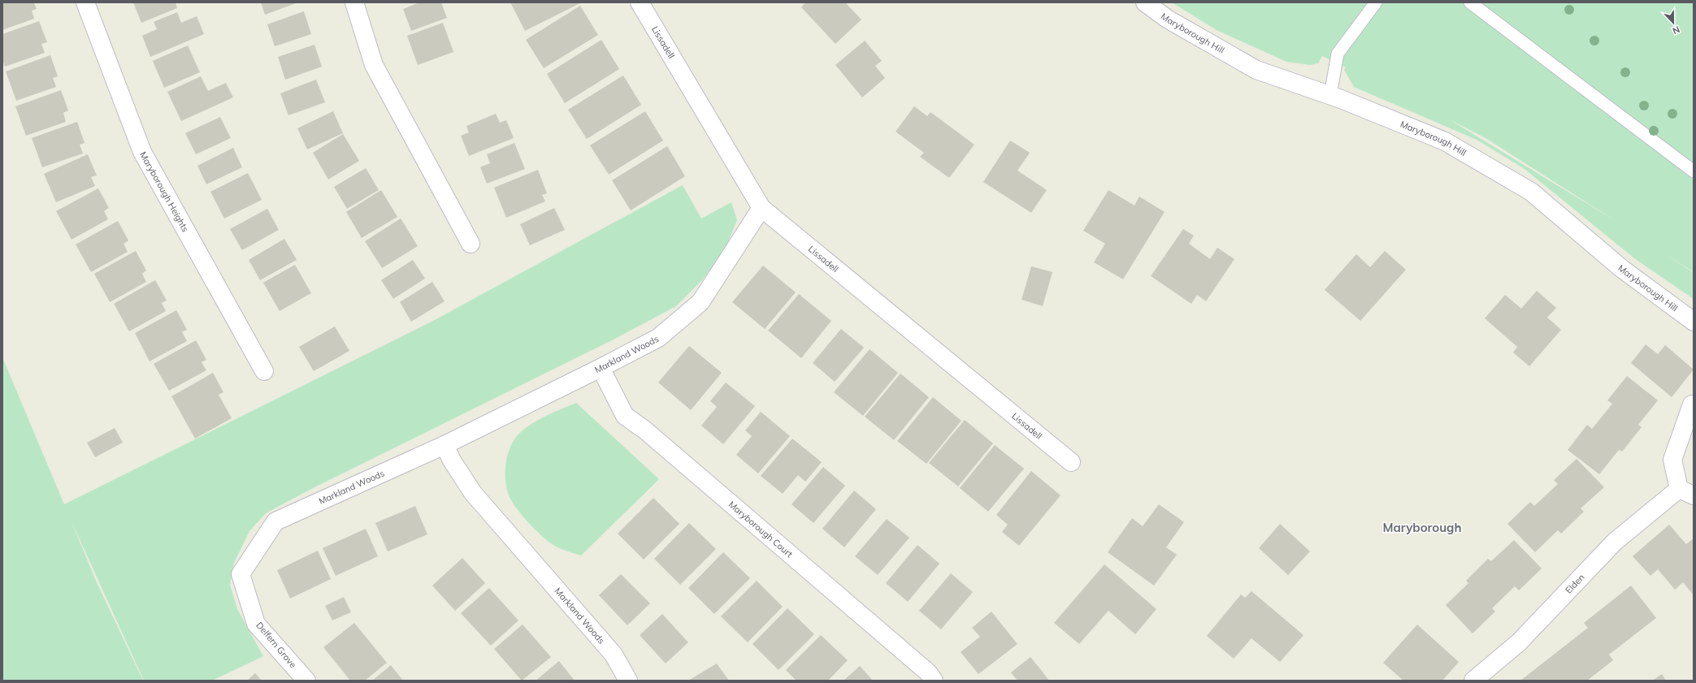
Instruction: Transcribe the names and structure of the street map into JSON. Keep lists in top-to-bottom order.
{
  "streets": {
    "street": [
      "Maryborough Hill",
      "Lissadell",
      "Maryborough Heights",
      "Markland Woods",
      "Maryborough Court",
      "Elden",
      "Delfern Grove"
    ]
  },
  "crossings": [
    ["Lissadell", "Markland Woods"],
    ["Markland Woods", "Maryborough Court"],
    ["Markland Woods", "Delfern Grove"]
  ],
  "districts": ["Maryborough"],
  "north": "bottom"
}
